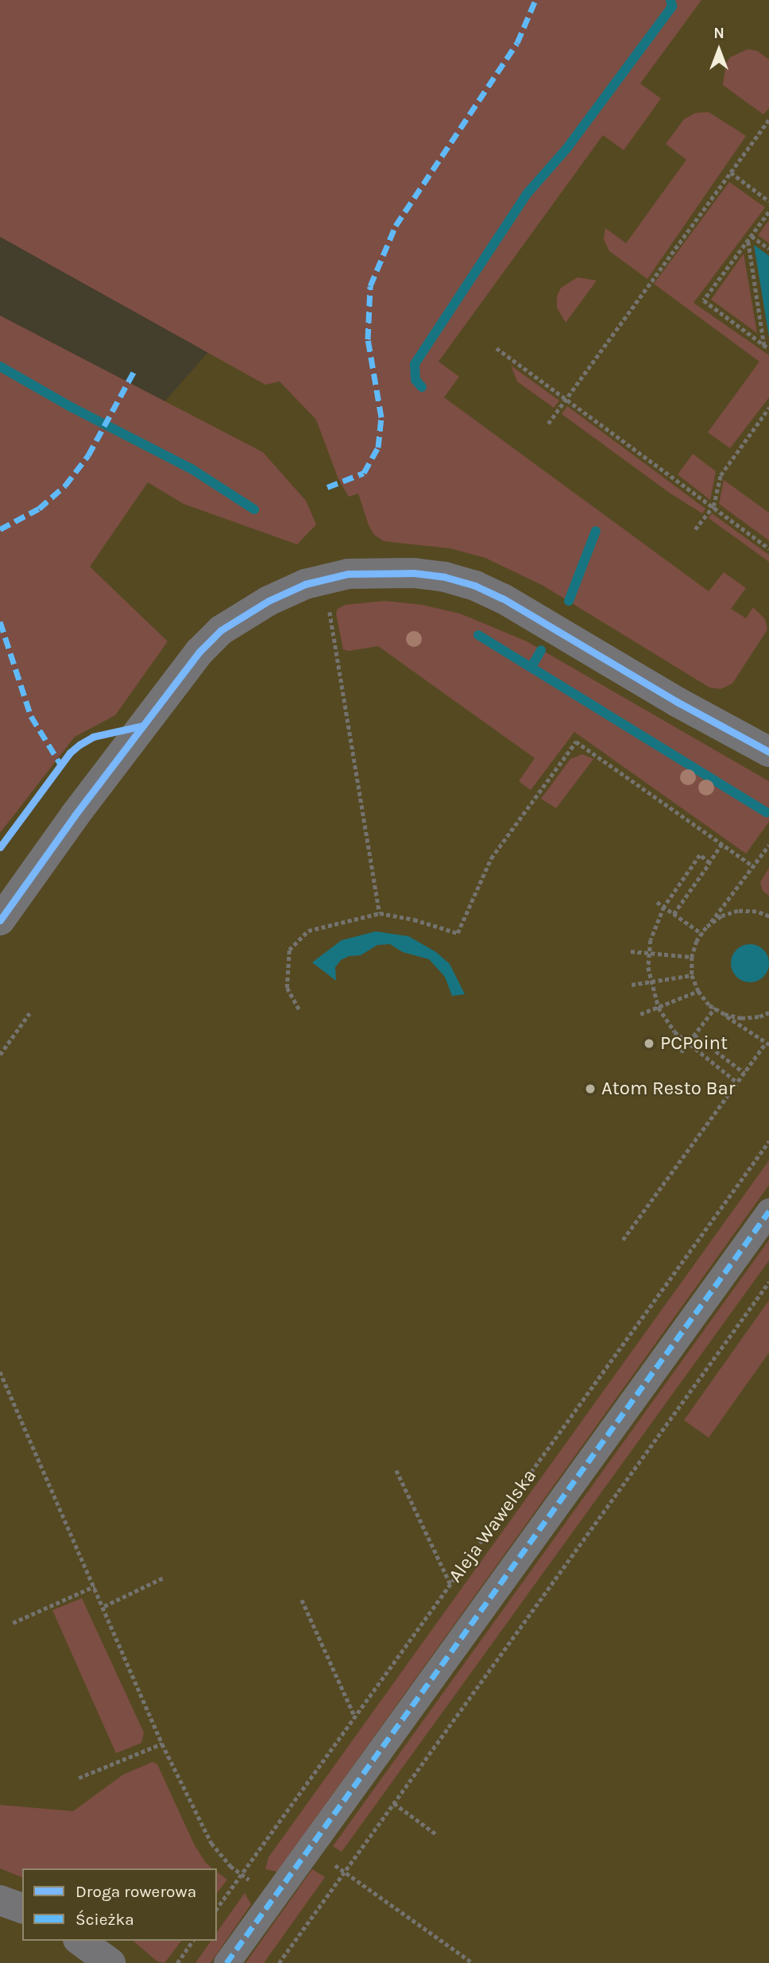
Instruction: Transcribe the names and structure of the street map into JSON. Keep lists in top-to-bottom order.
{
  "streets": {
    "street": ["Aleja Wawelska"]
  },
  "places": ["PCPoint", "Atom Resto Bar"],
  "legend": ["Droga rowerowa", "Ścieżka"],
  "north": "top"
}
